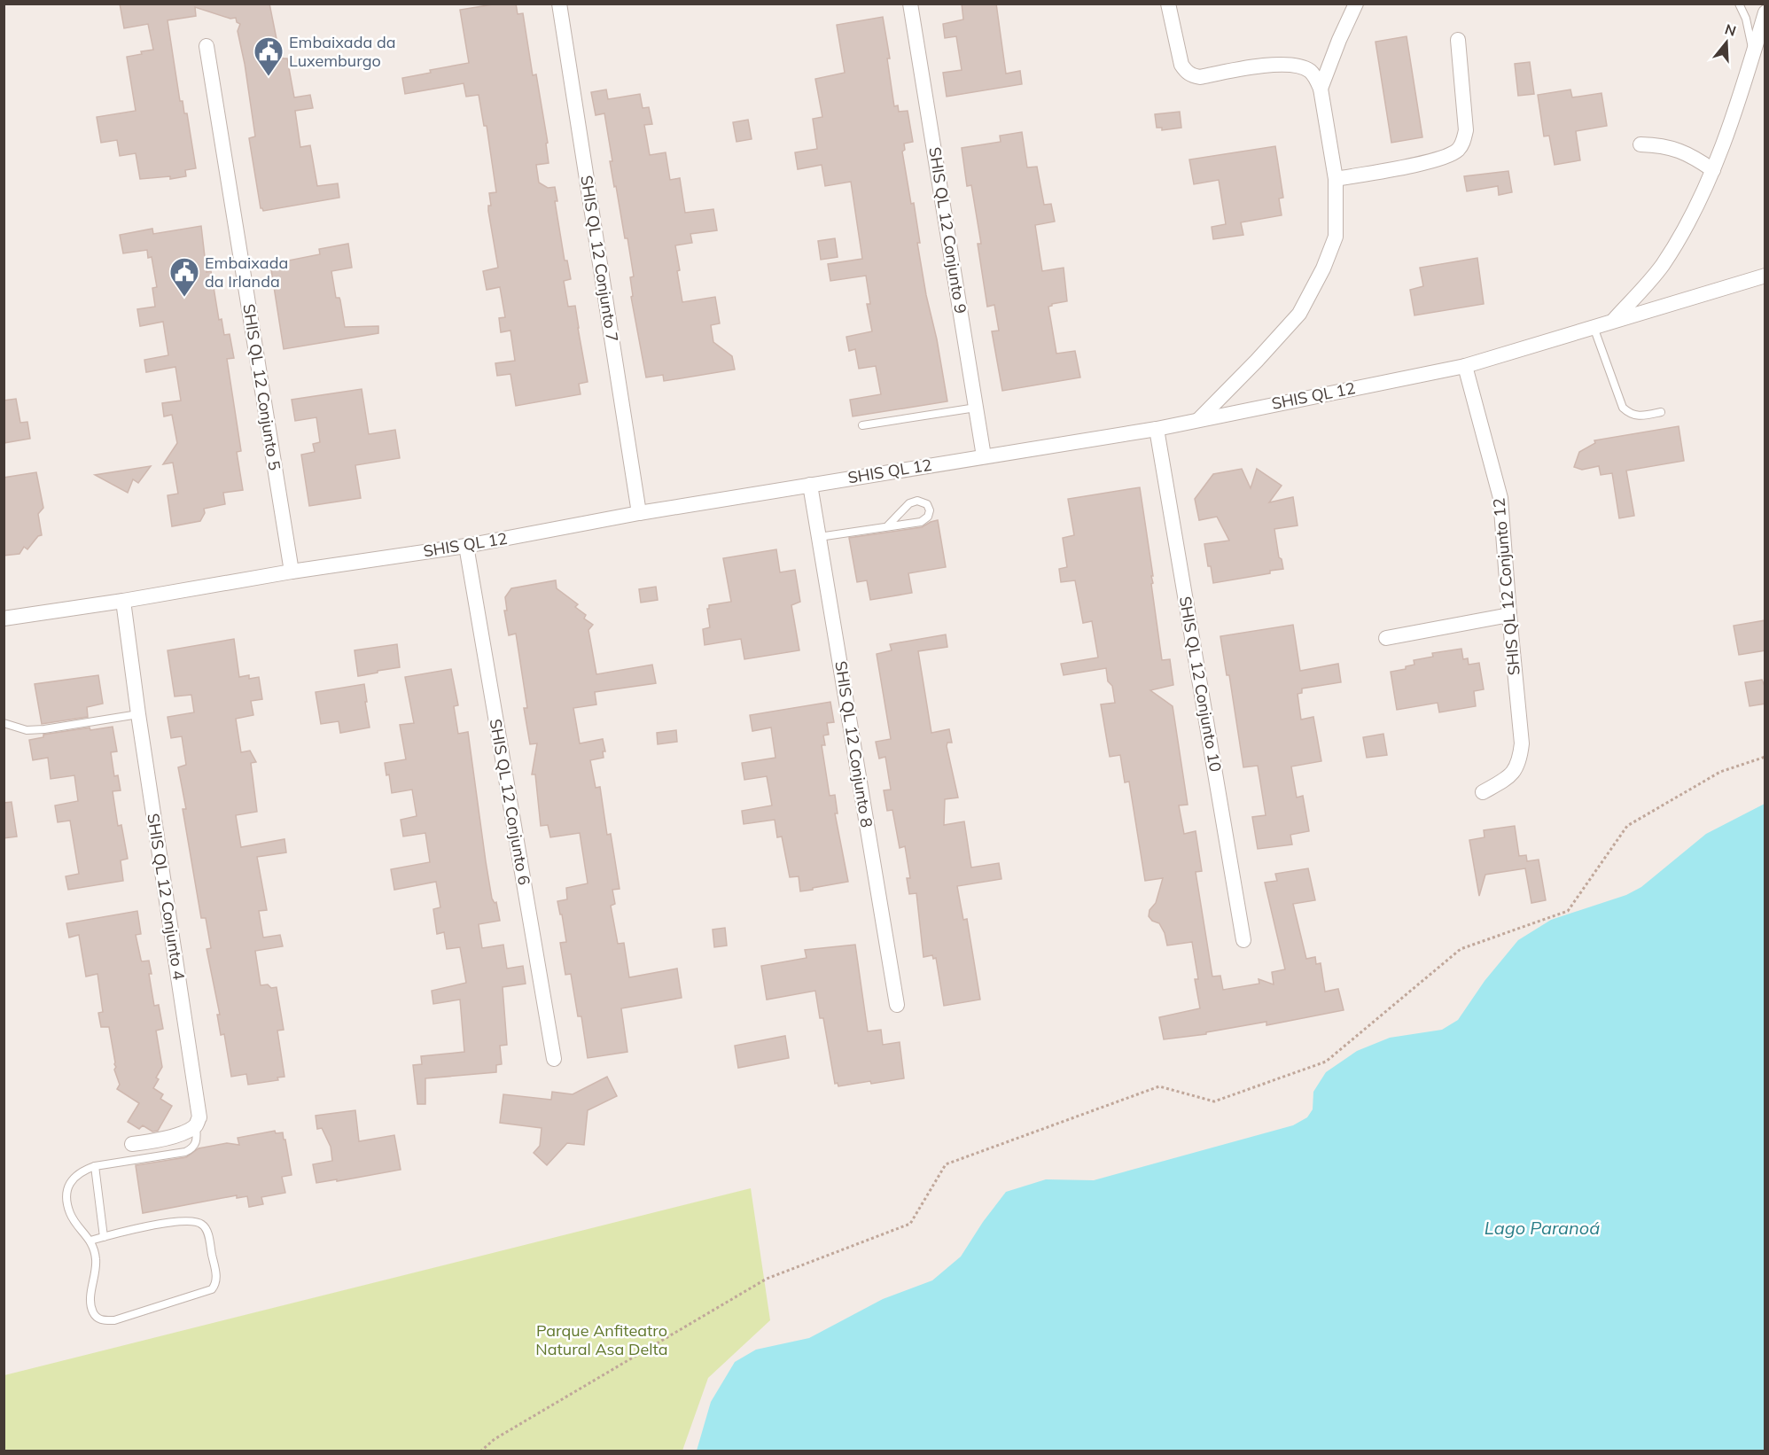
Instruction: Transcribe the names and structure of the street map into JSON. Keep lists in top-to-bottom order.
{
  "streets": {
    "street": [
      "SHIS QL 12 Conjunto 9",
      "SHIS QL 12 Conjunto 7",
      "SHIS QL 12 Conjunto 5",
      "SHIS QL 12",
      "SHIS QL 12 Conjunto 12",
      "SHIS QL 12 Conjunto 10",
      "SHIS QL 12 Conjunto 8",
      "SHIS QL 12 Conjunto 6",
      "SHIS QL 12 Conjunto 4"
    ]
  },
  "crossings": [
    ["SHIS QL 12 Conjunto 9", "SHIS QL 12"],
    ["SHIS QL 12 Conjunto 7", "SHIS QL 12"],
    ["SHIS QL 12 Conjunto 5", "SHIS QL 12"],
    ["SHIS QL 12", "SHIS QL 12 Conjunto 12"],
    ["SHIS QL 12", "SHIS QL 12 Conjunto 10"],
    ["SHIS QL 12", "SHIS QL 12 Conjunto 8"],
    ["SHIS QL 12", "SHIS QL 12 Conjunto 6"],
    ["SHIS QL 12", "SHIS QL 12 Conjunto 4"]
  ],
  "water": ["Lago Paranoá"],
  "parks": ["Parque Anfiteatro Natural Asa Delta"],
  "places": {
    "public building": ["Embaixada da Luxemburgo", "Embaixada da Irlanda"]
  },
  "north": "top"
}
